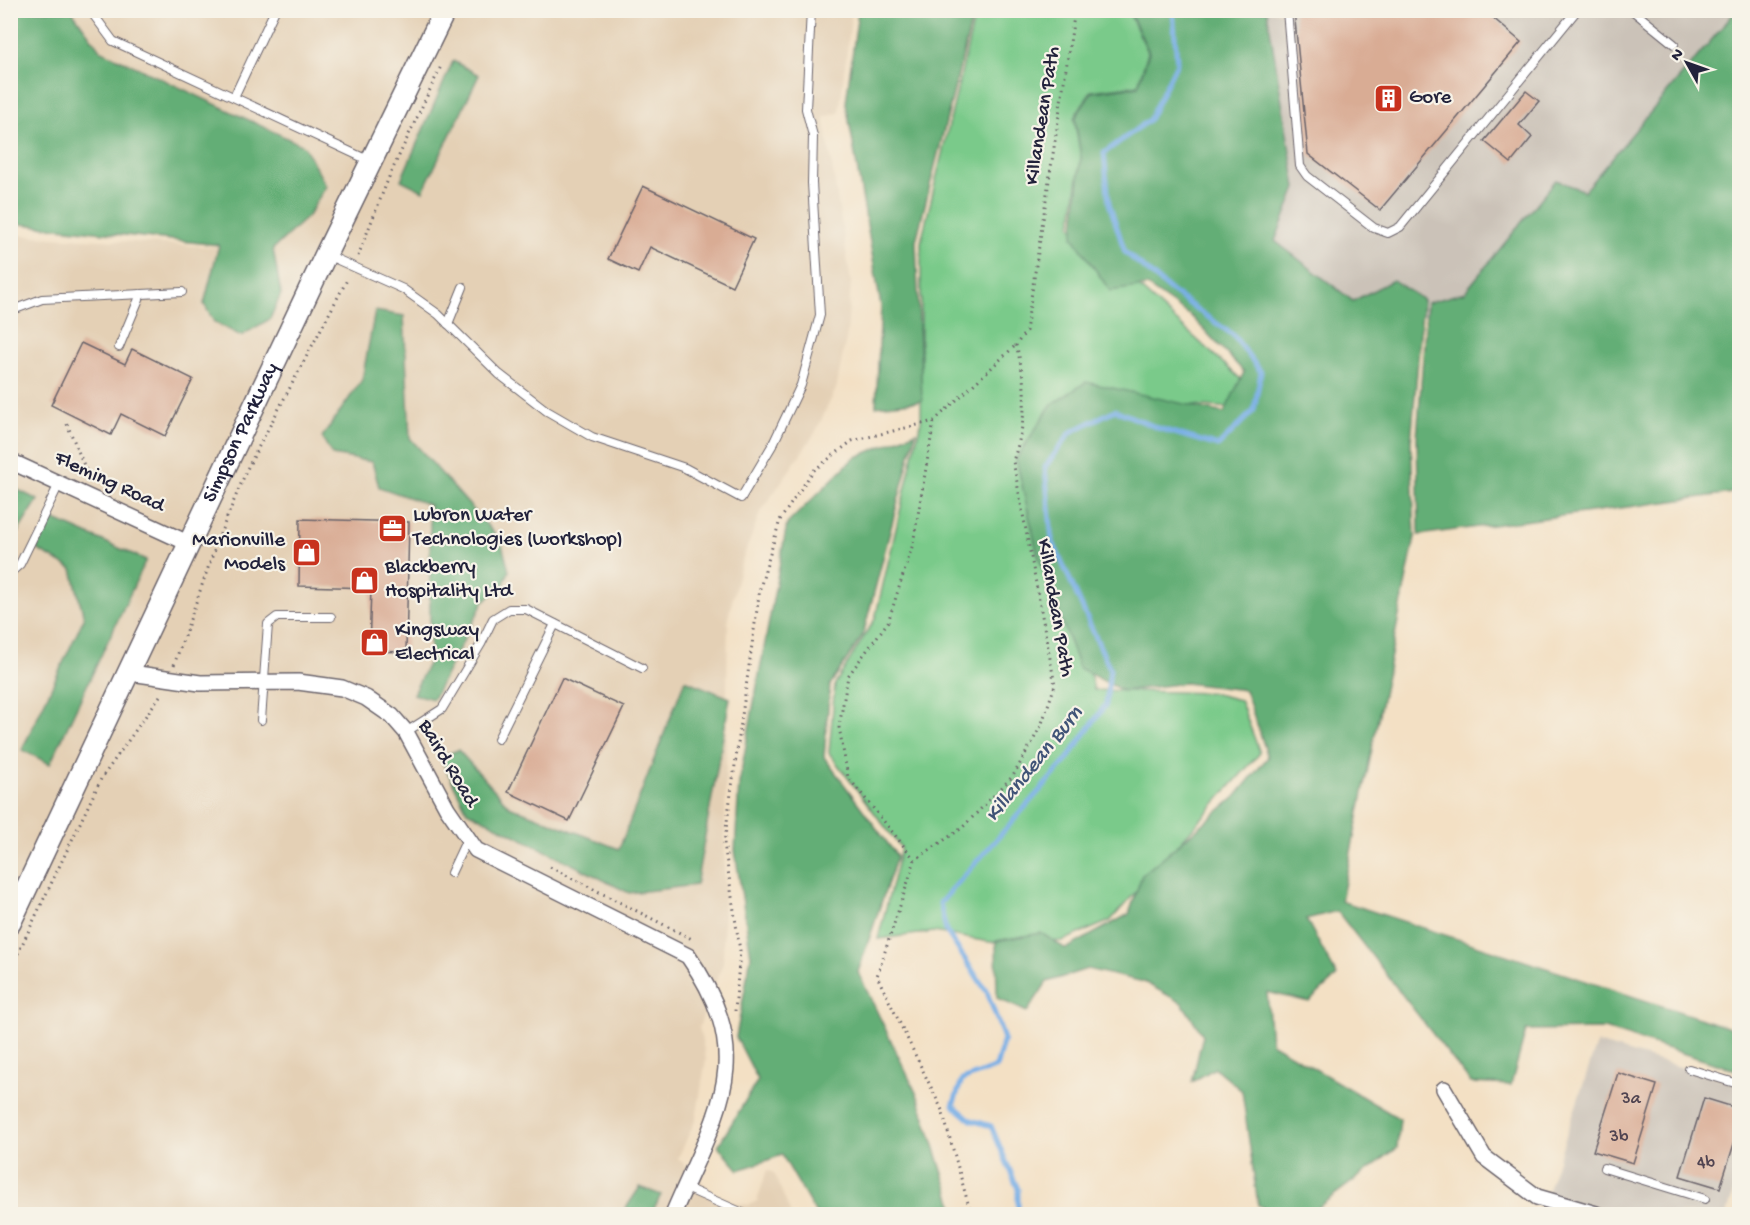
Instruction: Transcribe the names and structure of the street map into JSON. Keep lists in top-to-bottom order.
{
  "streets": {
    "main road": ["Simpson Parkway"],
    "street": ["Fleming Road", "Baird Road"],
    "path": ["Killandean Path"]
  },
  "crossings": [
    ["Simpson Parkway", "Fleming Road"],
    ["Simpson Parkway", "Baird Road"]
  ],
  "water": ["Killandean Burn"],
  "places": {
    "building": ["Gore"],
    "office": ["Lubron Water Technologies (workshop)"],
    "shop": ["Marionville Models", "Blackberry Hospitality Ltd", "Kingsway Electrical"]
  },
  "house_numbers": ["3a", "3b", "4b"],
  "north": "top left"
}
